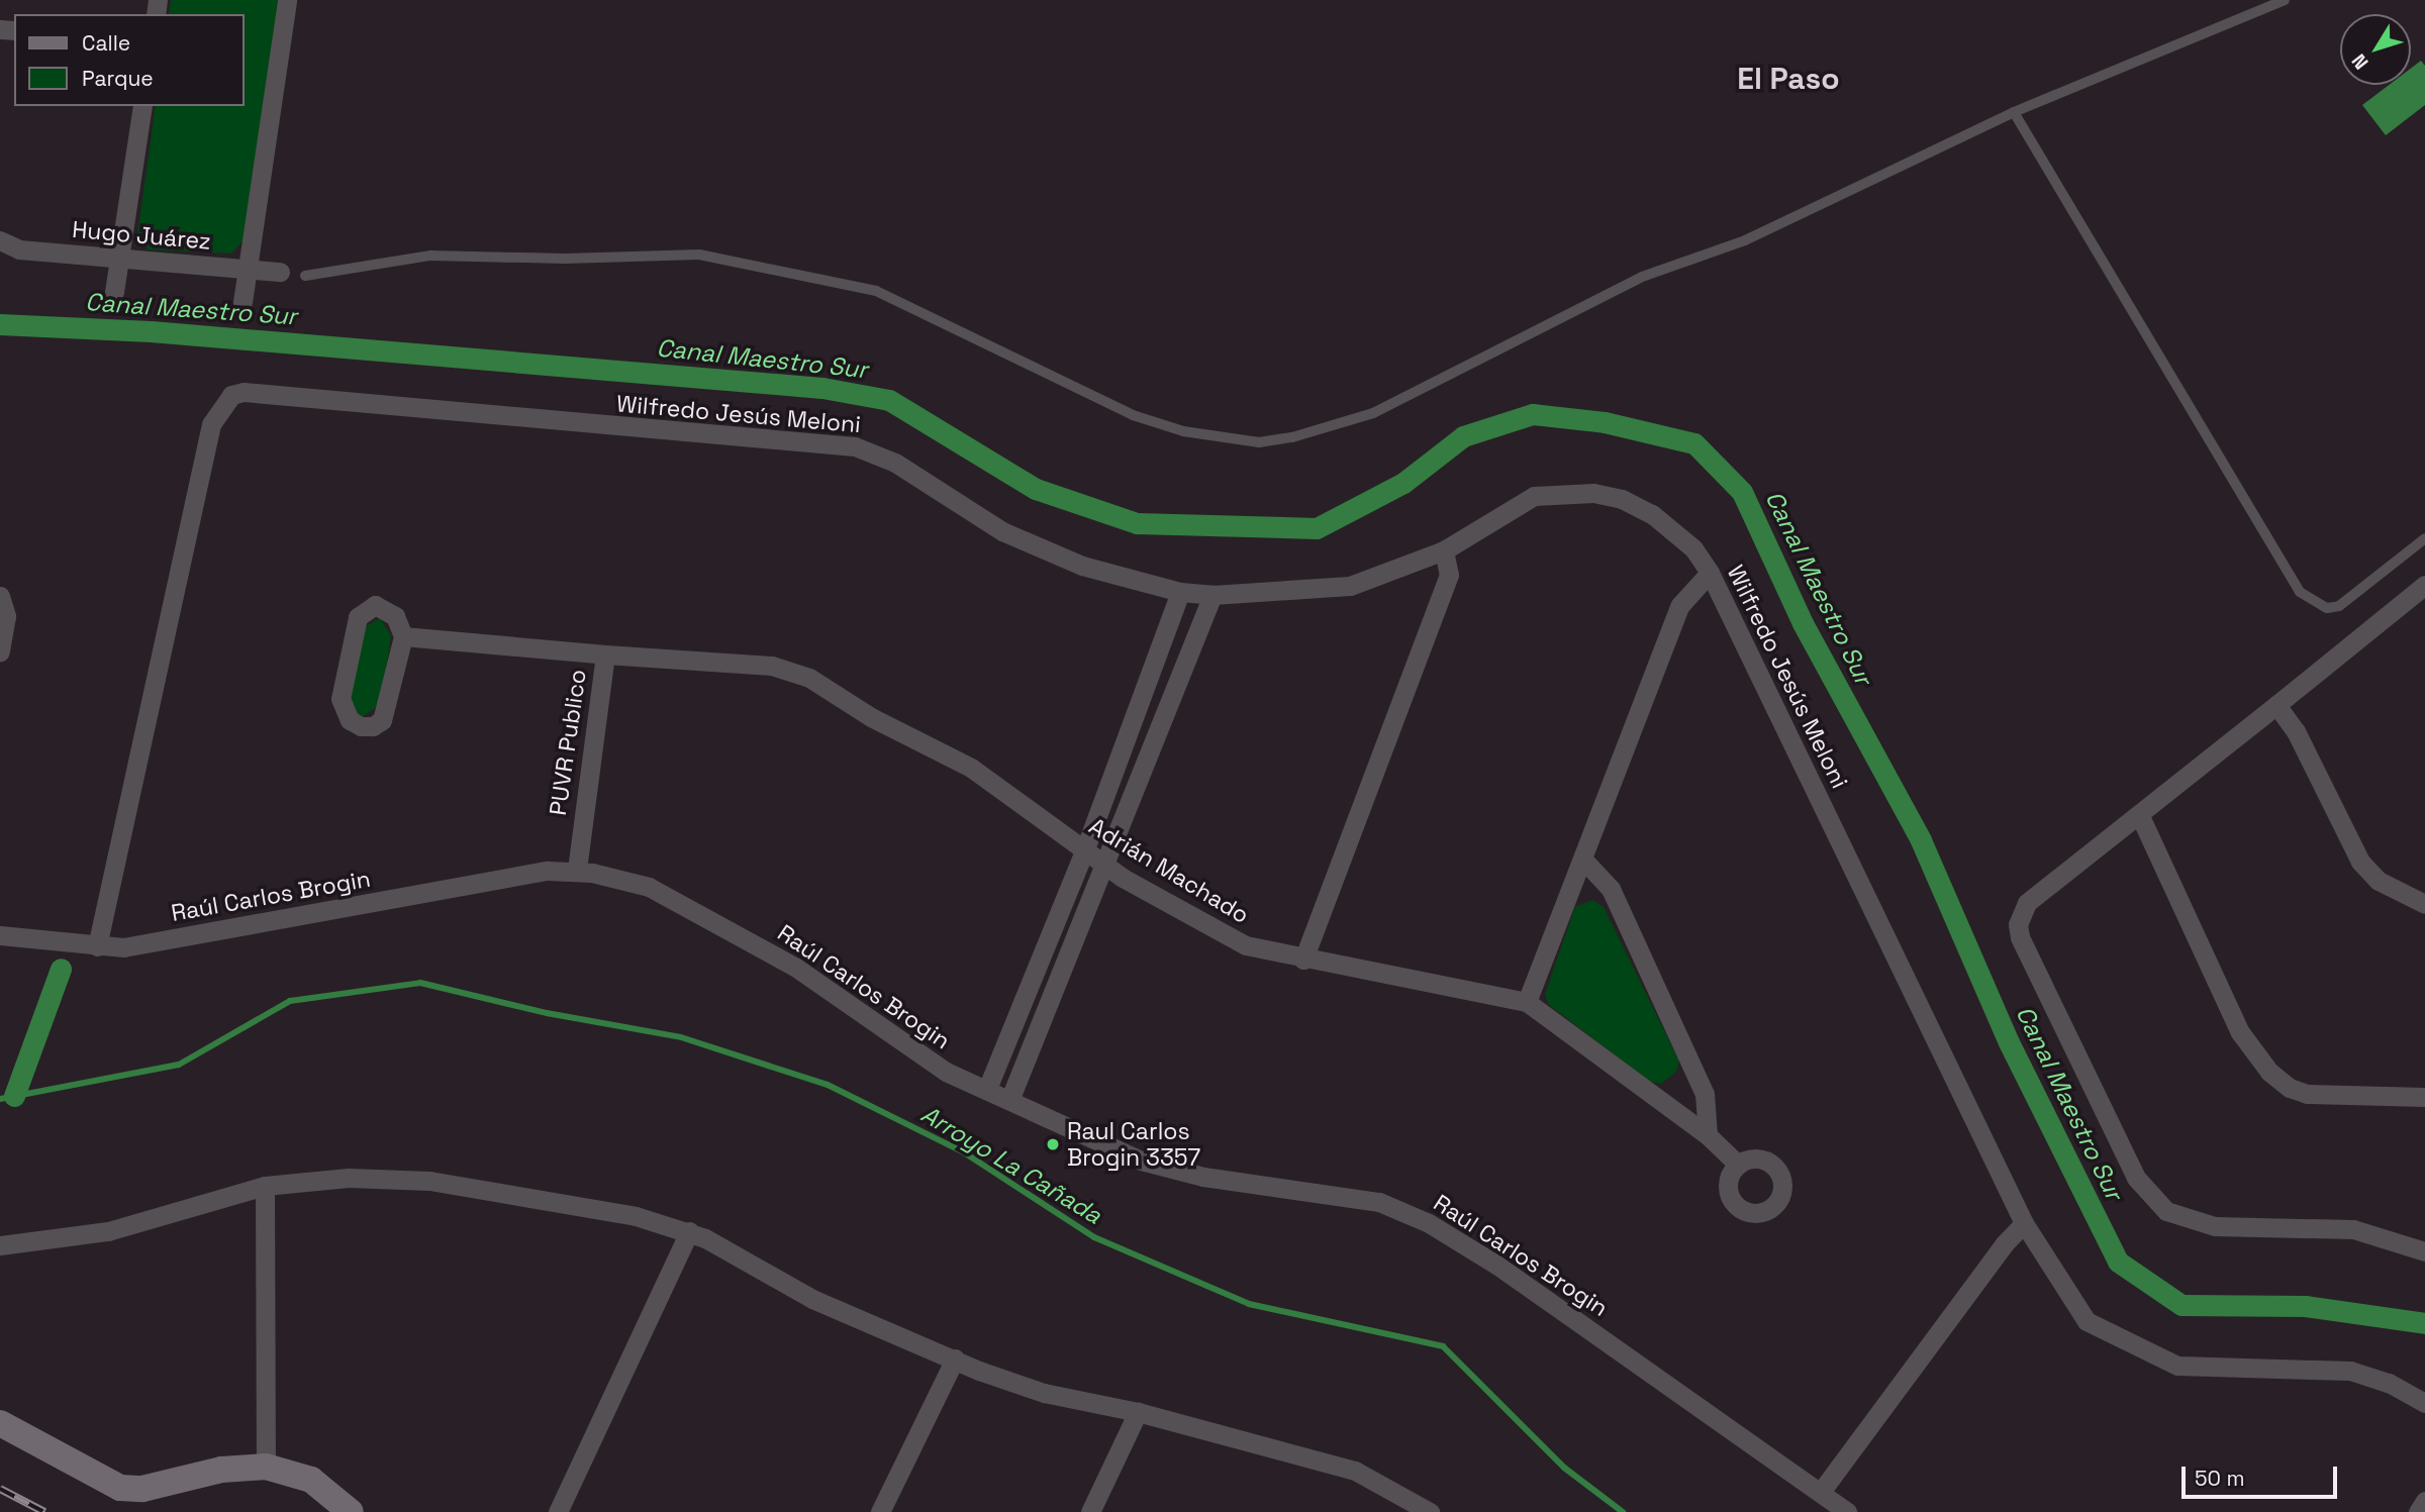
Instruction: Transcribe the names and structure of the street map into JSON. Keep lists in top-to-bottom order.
{
  "streets": {
    "street": [
      "Hugo Juárez",
      "Wilfredo Jesús Meloni",
      "PUVR Publico",
      "Adrián Machado",
      "Raúl Carlos Brogin"
    ]
  },
  "crossings": [
    ["Wilfredo Jesús Meloni", "Raúl Carlos Brogin"],
    ["PUVR Publico", "Adrián Machado"],
    ["PUVR Publico", "Raúl Carlos Brogin"]
  ],
  "districts": ["El Paso"],
  "water": ["Canal Maestro Sur", "Arroyo La Cañada"],
  "places": ["Raul Carlos Brogin 3357"],
  "legend": ["Calle", "Parque"],
  "scale_bar": "50 m",
  "north": "bottom left"
}
